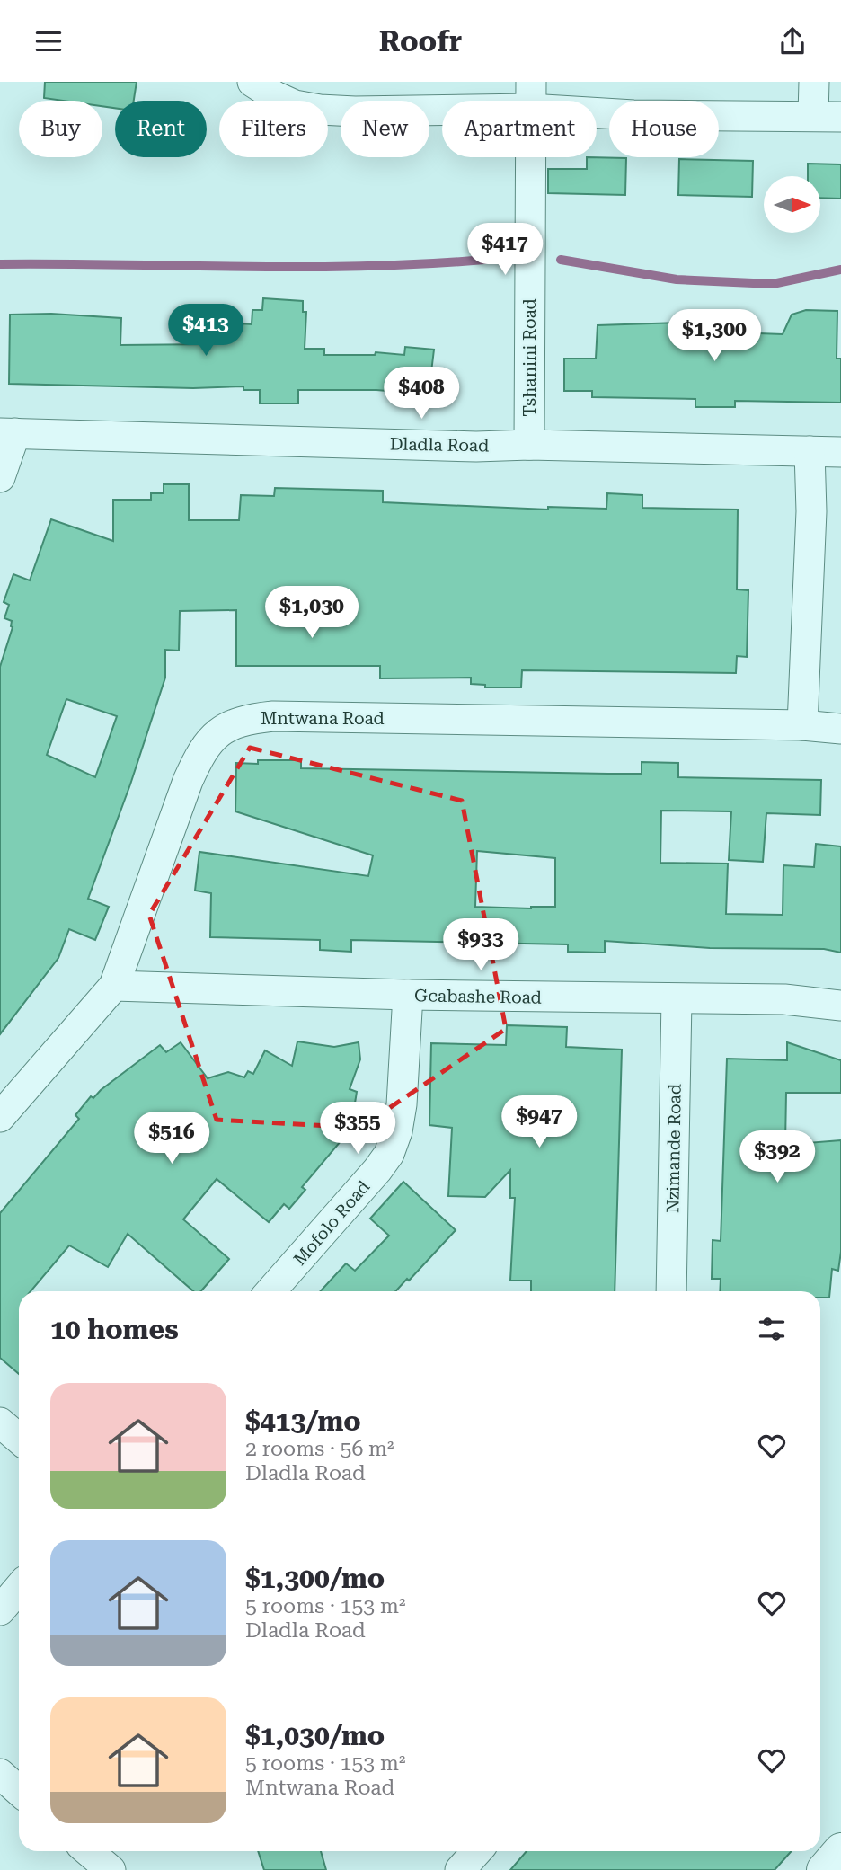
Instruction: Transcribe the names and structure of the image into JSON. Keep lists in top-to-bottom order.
{
  "streets": {
    "street": [
      "Tshanini Road",
      "Dladla Road",
      "Mntwana Road",
      "Gcabashe Road",
      "Nzimande Road",
      "Mofolo Road"
    ]
  },
  "crossings": [
    ["Tshanini Road", "Dladla Road"],
    ["Mntwana Road", "Gcabashe Road"],
    ["Gcabashe Road", "Nzimande Road"],
    ["Gcabashe Road", "Mofolo Road"]
  ],
  "north": "right",
  "page": {
    "header": "Roofr",
    "chip": [
      "Buy",
      "Rent",
      "Filters",
      "New",
      "Apartment",
      "House"
    ],
    "price": [
      "$417",
      "$413",
      "$1,300",
      "$408",
      "$1,030",
      "$933",
      "$947",
      "$355",
      "$516",
      "$392"
    ],
    "heading": "10 homes",
    "list": [
      {
        "name": "$413/mo",
        "note": "2 rooms · 56 m² · Dladla Road"
      },
      {
        "name": "$1,300/mo",
        "note": "5 rooms · 153 m² · Dladla Road"
      },
      {
        "name": "$1,030/mo",
        "note": "5 rooms · 153 m² · Mntwana Road"
      }
    ]
  }
}
